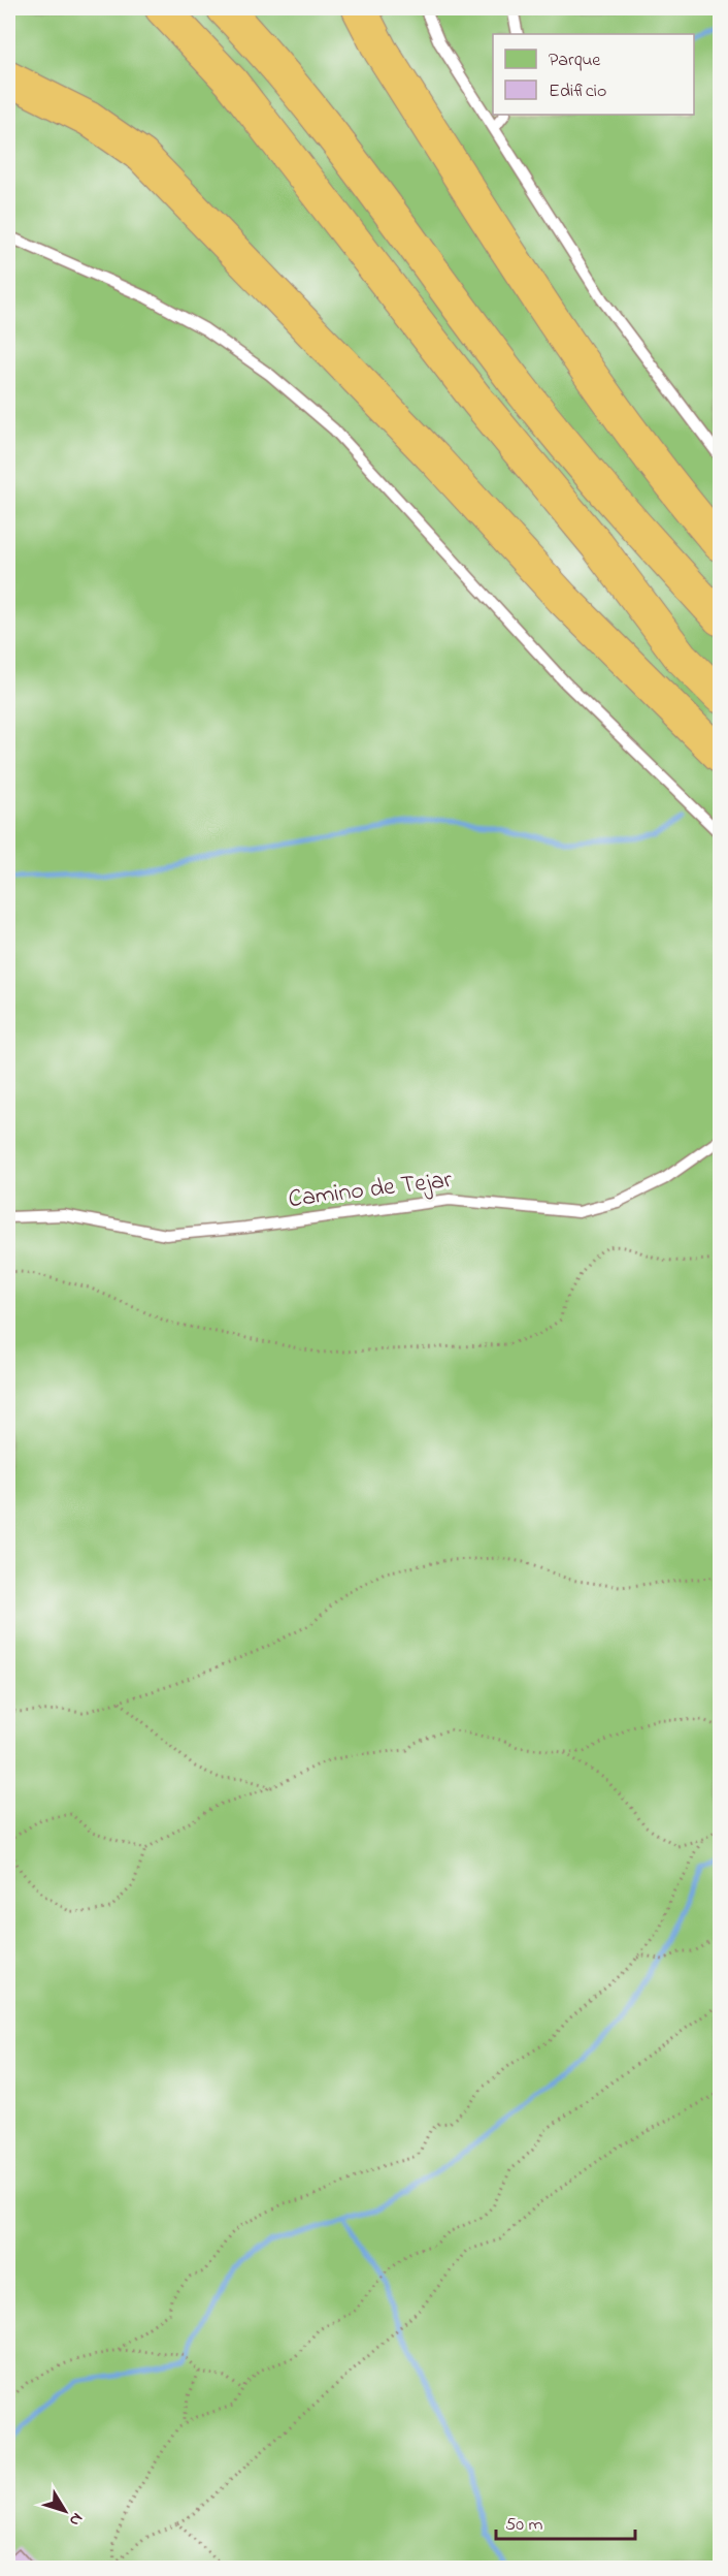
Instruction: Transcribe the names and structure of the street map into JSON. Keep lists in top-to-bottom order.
{
  "streets": {
    "lane": ["Camino de Tejar"]
  },
  "legend": ["Parque", "Edificio"],
  "scale_bar": "50 m",
  "north": "bottom right"
}
